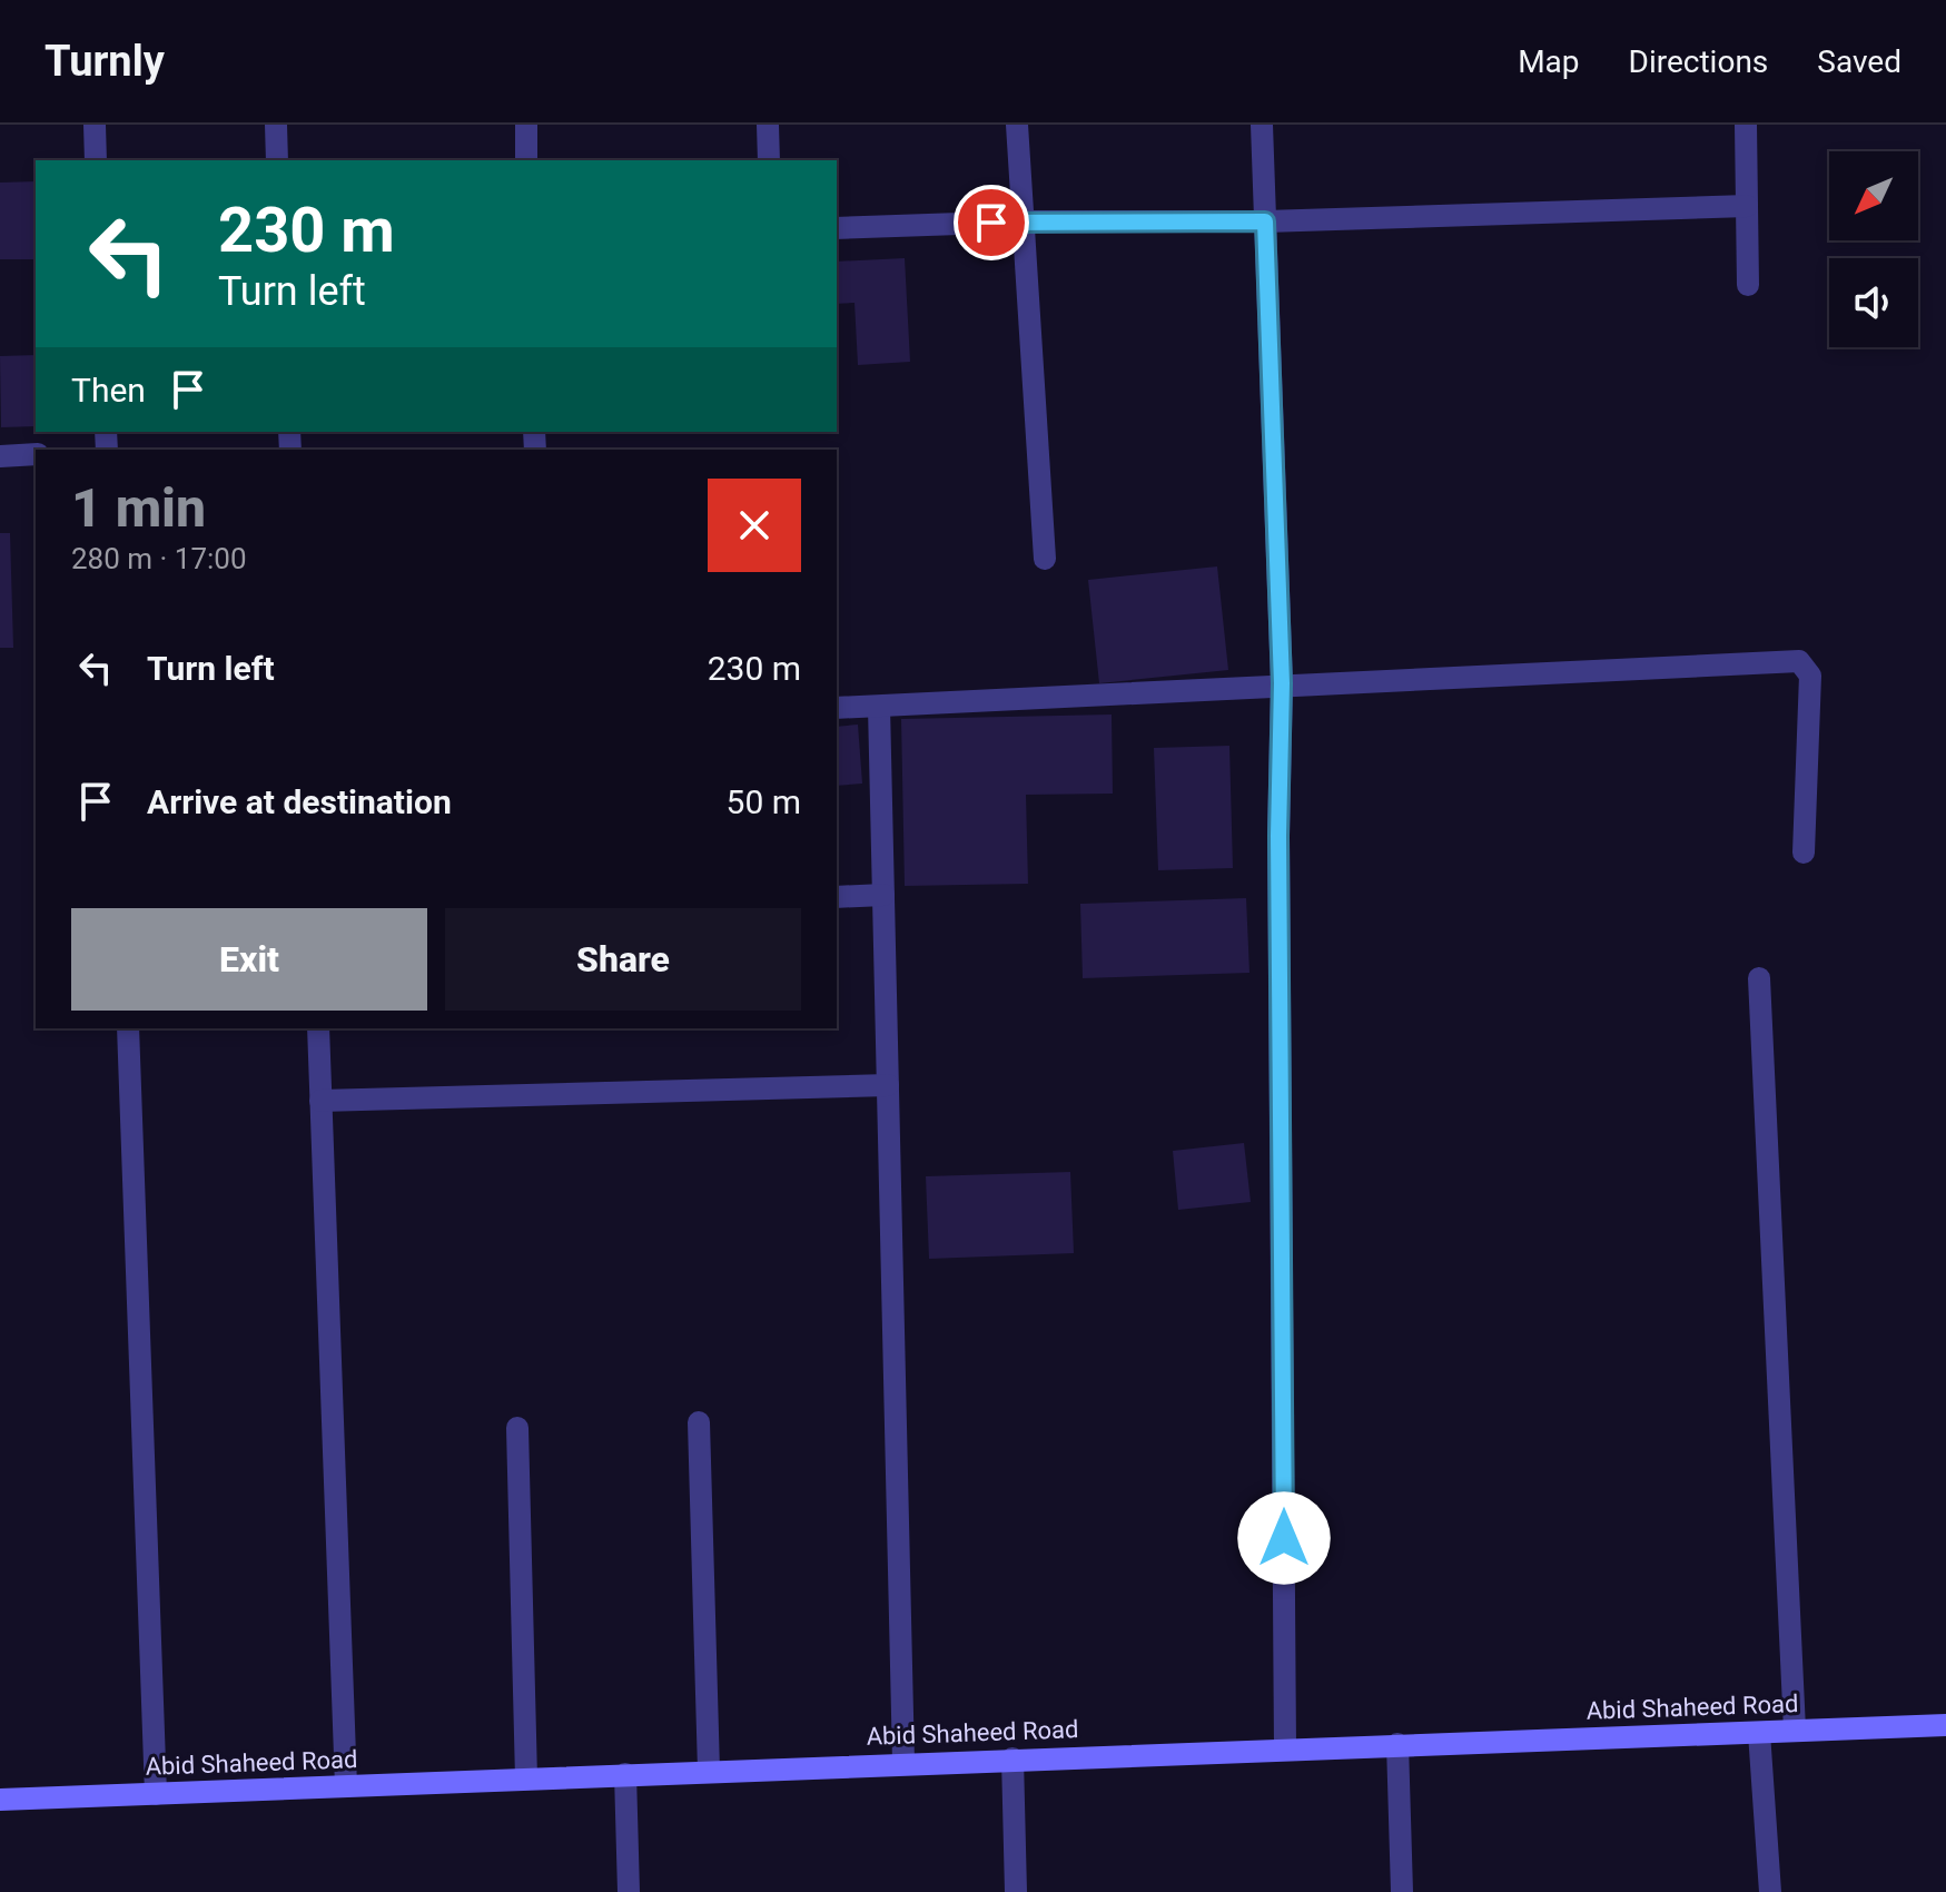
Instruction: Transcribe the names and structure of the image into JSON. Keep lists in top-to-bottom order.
{
  "streets": {
    "street": ["Abid Shaheed Road"]
  },
  "north": "bottom left",
  "page": {
    "header": "Turnly",
    "nav": ["Map", "Directions", "Saved"],
    "turn": ["230 m", "Turn left"],
    "then": "Then",
    "heading": ["1 min", "280 m · 17:00"],
    "list": [
      {
        "name": "Turn left",
        "value": "230 m"
      },
      {
        "name": "Arrive at destination",
        "value": "50 m"
      }
    ],
    "buttons": ["Exit", "Share"]
  }
}
